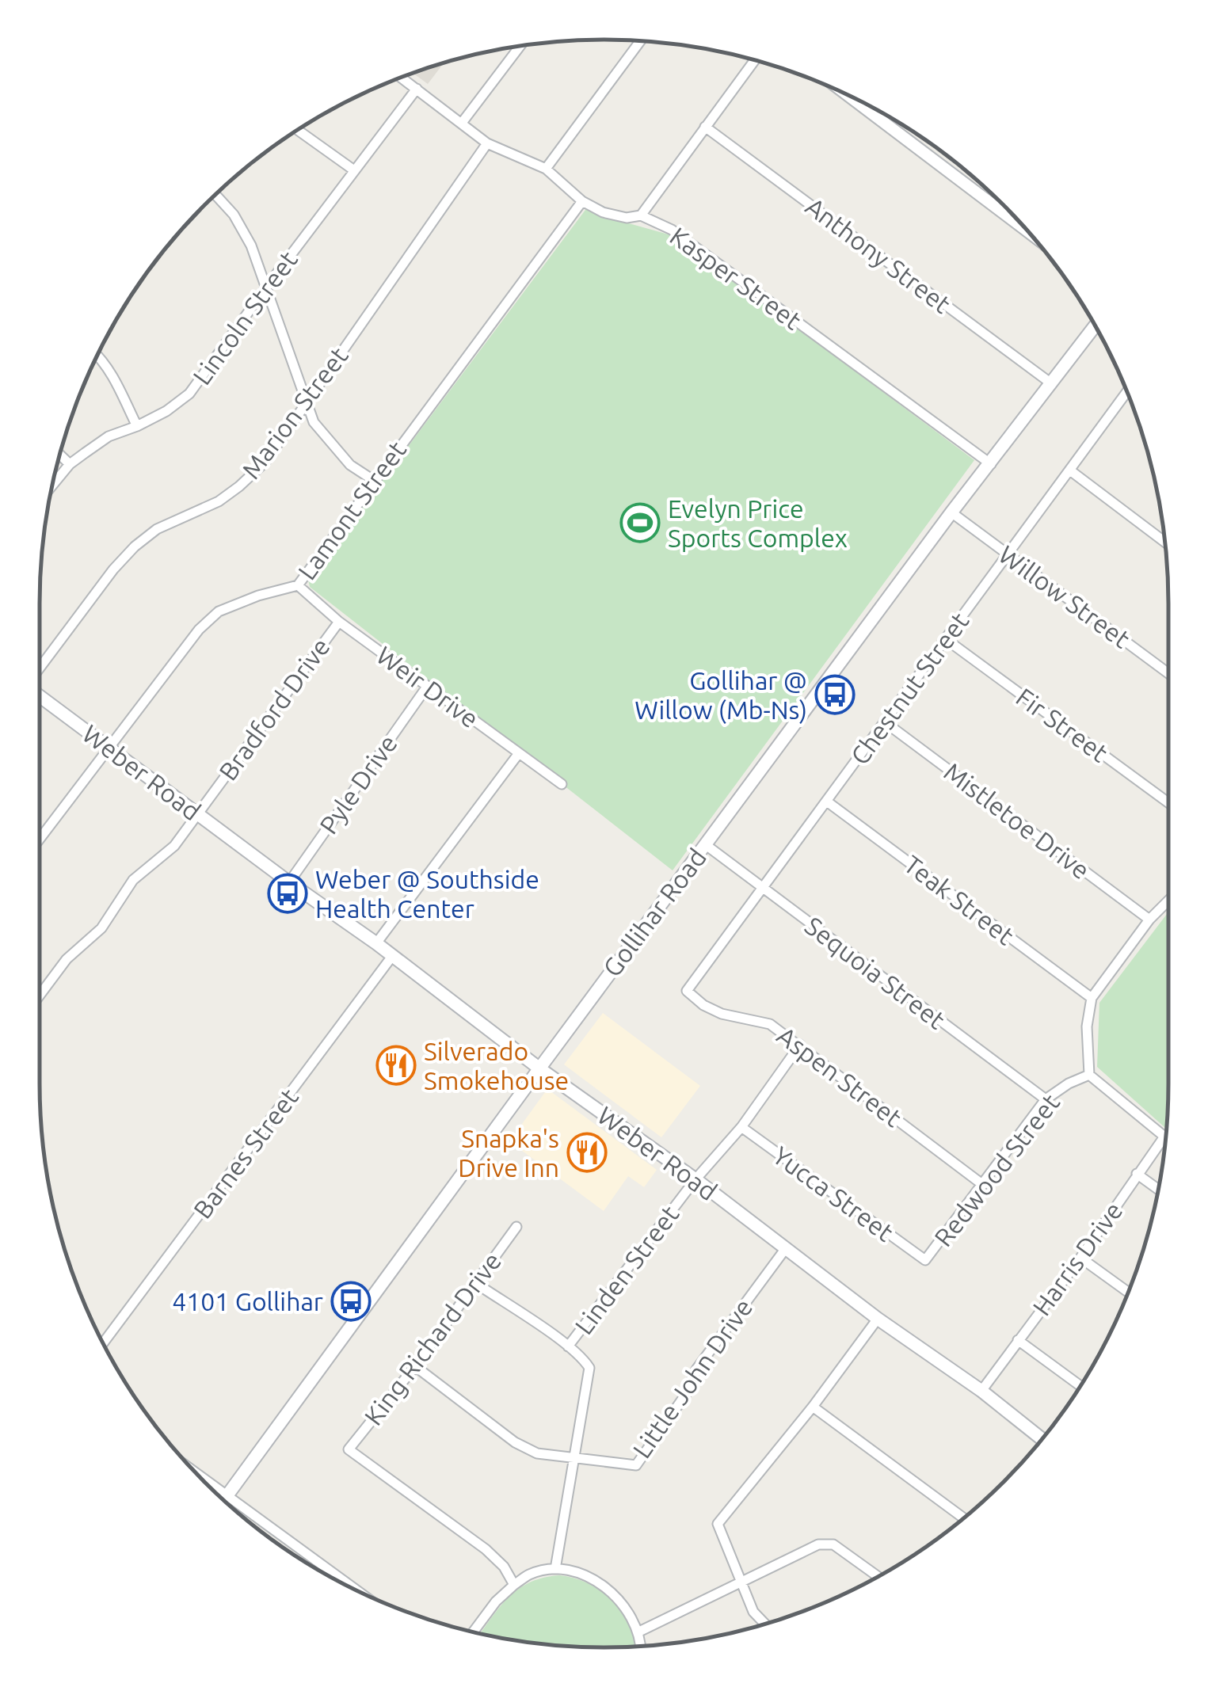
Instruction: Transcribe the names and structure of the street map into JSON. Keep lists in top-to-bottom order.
{
  "streets": {
    "main road": ["Weber Road", "Gollihar Road"],
    "street": [
      "Anthony Street",
      "Kasper Street",
      "Lincoln Street",
      "Marion Street",
      "Lamont Street",
      "Willow Street",
      "Weir Drive",
      "Chestnut Street",
      "Bradford Drive",
      "Fir Street",
      "Pyle Drive",
      "Mistletoe Drive",
      "Teak Street",
      "Sequoia Street",
      "Aspen Street",
      "Barnes Street",
      "Redwood Street",
      "Yucca Street",
      "Harris Drive",
      "Linden Street",
      "King Richard Drive",
      "Little John Drive"
    ]
  },
  "crossings": [
    ["Anthony Street", "Gollihar Road"],
    ["Kasper Street", "Lincoln Street"],
    ["Kasper Street", "Marion Street"],
    ["Kasper Street", "Lamont Street"],
    ["Kasper Street", "Gollihar Road"],
    ["Lamont Street", "Weir Drive"],
    ["Lamont Street", "Weber Road"],
    ["Willow Street", "Chestnut Street"],
    ["Willow Street", "Gollihar Road"],
    ["Weir Drive", "Bradford Drive"],
    ["Weir Drive", "Pyle Drive"],
    ["Chestnut Street", "Fir Street"],
    ["Chestnut Street", "Mistletoe Drive"],
    ["Chestnut Street", "Teak Street"],
    ["Chestnut Street", "Sequoia Street"],
    ["Chestnut Street", "Aspen Street"],
    ["Bradford Drive", "Weber Road"],
    ["Weber Road", "Pyle Drive"],
    ["Weber Road", "Gollihar Road"],
    ["Weber Road", "Barnes Street"],
    ["Weber Road", "Harris Drive"],
    ["Weber Road", "Linden Street"],
    ["Weber Road", "Little John Drive"],
    ["Gollihar Road", "Sequoia Street"],
    ["Sequoia Street", "Redwood Street"],
    ["Aspen Street", "Redwood Street"],
    ["Aspen Street", "Linden Street"],
    ["Redwood Street", "Yucca Street"],
    ["Yucca Street", "Linden Street"],
    ["Linden Street", "Little John Drive"],
    ["King Richard Drive", "Little John Drive"]
  ],
  "places": {
    "sports": ["Evelyn Price Sports Complex"],
    "bus stop": ["Gollihar @ Willow (Mb-Ns)", "Weber @ Southside Health Center", "4101 Gollihar"],
    "restaurant": ["Silverado Smokehouse", "Snapka's Drive Inn"]
  }
}
